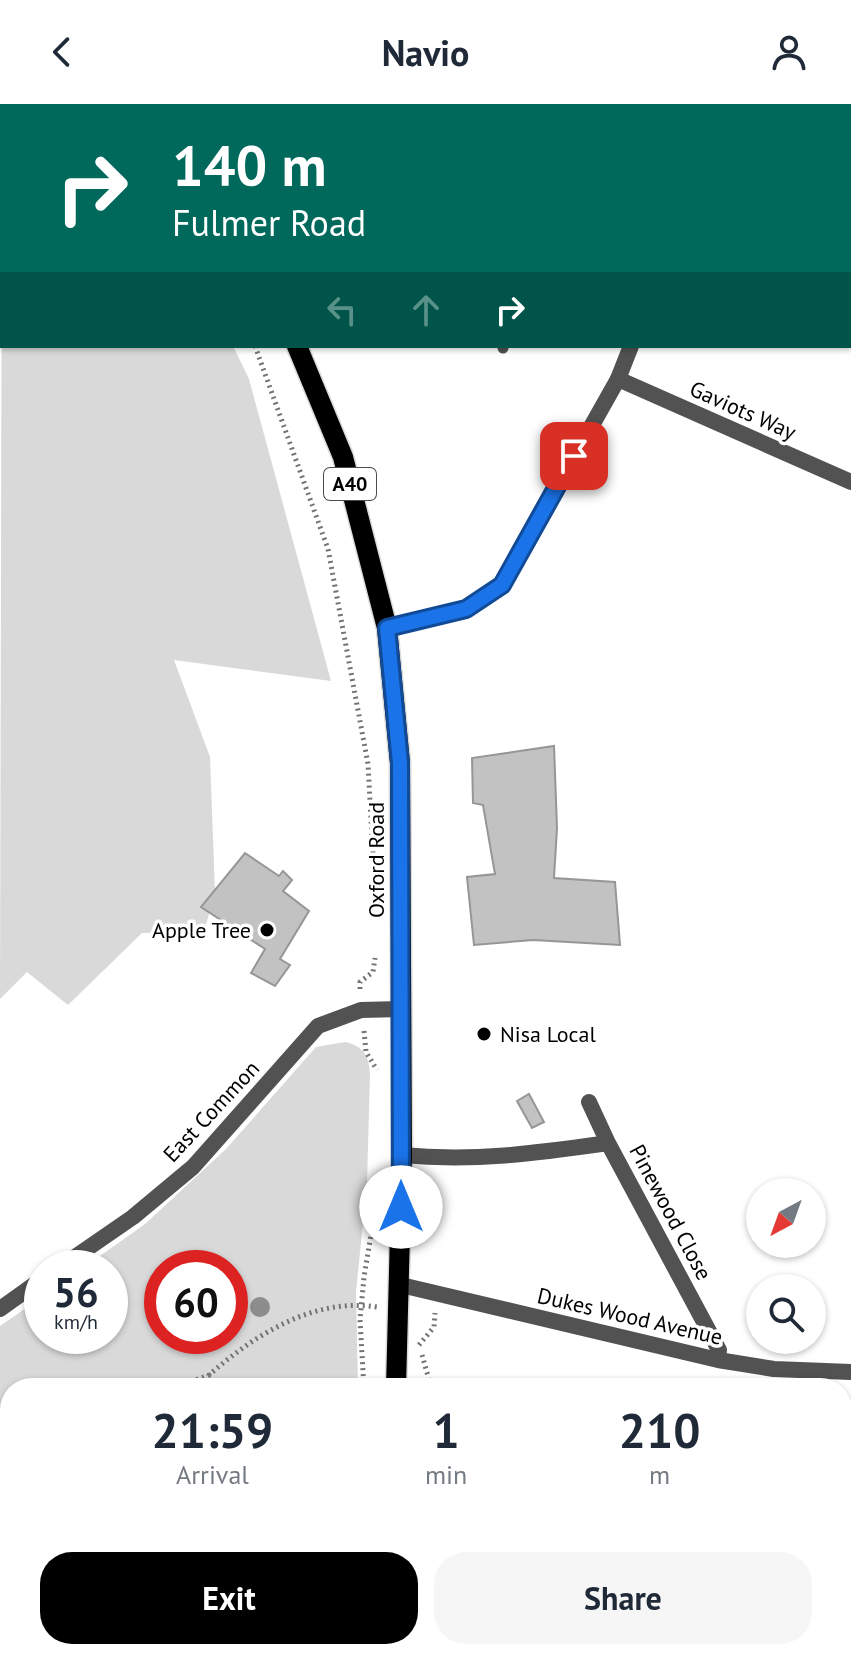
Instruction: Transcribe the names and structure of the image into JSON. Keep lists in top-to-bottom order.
{
  "streets": {
    "main road": ["A40", "Oxford Road"],
    "street": [
      "Gaviots Way",
      "East Common",
      "Pinewood Close",
      "Dukes Wood Avenue"
    ]
  },
  "crossings": [
    ["Oxford Road", "East Common"],
    ["Oxford Road", "Pinewood Close"],
    ["Oxford Road", "Dukes Wood Avenue"],
    ["Pinewood Close", "Dukes Wood Avenue"]
  ],
  "places": ["Apple Tree", "Nisa Local"],
  "north": "bottom left",
  "page": {
    "header": "Navio",
    "turn": ["140 m", "Fulmer Road"],
    "speed": "56 km/h",
    "limit": "60",
    "eta": [
      "21:59",
      "Arrival",
      "1",
      "min",
      "210",
      "m"
    ],
    "buttons": ["Exit", "Share"]
  }
}
